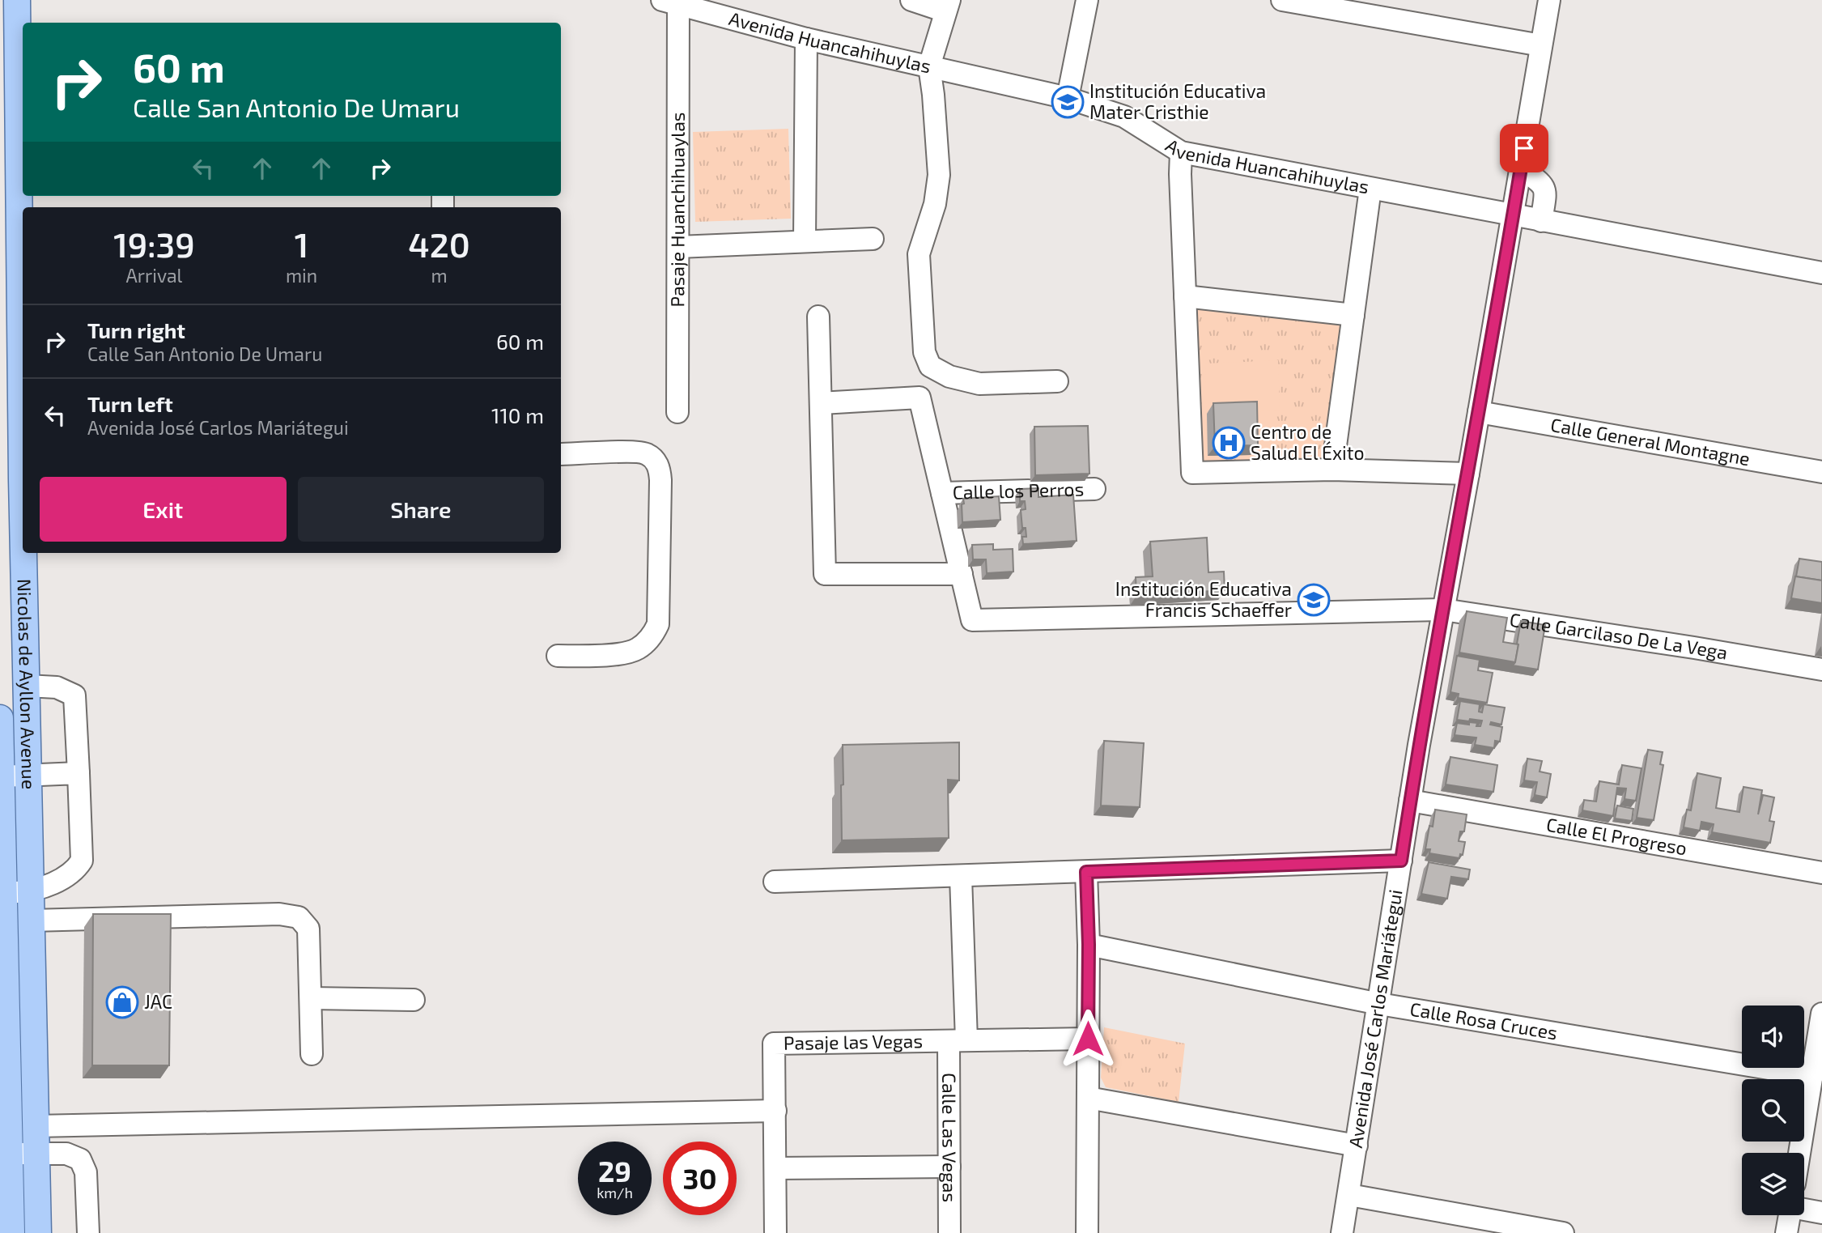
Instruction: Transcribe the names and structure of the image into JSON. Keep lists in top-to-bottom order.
{
  "streets": {
    "main road": ["Nicolas de Ayllon Avenue"],
    "street": [
      "Avenida Huancahihuylas",
      "Pasaje Huanchihuaylas",
      "Calle General Montagne",
      "Calle los Perros",
      "Calle Garcilaso De La Vega",
      "Calle El Progreso",
      "Avenida José Carlos Mariátegui",
      "Calle Rosa Cruces",
      "Pasaje las Vegas",
      "Calle Las Vegas"
    ]
  },
  "crossings": [
    ["Avenida Huancahihuylas", "Pasaje Huanchihuaylas"],
    ["Avenida Huancahihuylas", "Avenida José Carlos Mariátegui"],
    ["Calle General Montagne", "Avenida José Carlos Mariátegui"],
    ["Calle Garcilaso De La Vega", "Avenida José Carlos Mariátegui"],
    ["Calle El Progreso", "Avenida José Carlos Mariátegui"],
    ["Avenida José Carlos Mariátegui", "Calle Rosa Cruces"],
    ["Pasaje las Vegas", "Calle Las Vegas"]
  ],
  "places": {
    "school or university": ["Institución Educativa Mater Cristhie", "Institución Educativa Francis Schaeffer"],
    "hospital": ["Centro de Salud El Éxito"],
    "shop": ["JAC"]
  },
  "page": {
    "turn": ["60 m", "Calle San Antonio De Umaru"],
    "eta": [
      "19:39",
      "Arrival",
      "1",
      "min",
      "420",
      "m"
    ],
    "list": [
      {
        "name": "Turn right",
        "note": "Calle San Antonio De Umaru",
        "value": "60 m"
      },
      {
        "name": "Turn left",
        "note": "Avenida José Carlos Mariátegui",
        "value": "110 m"
      }
    ],
    "buttons": ["Exit", "Share"],
    "speed": "29 km/h",
    "limit": "30"
  }
}
